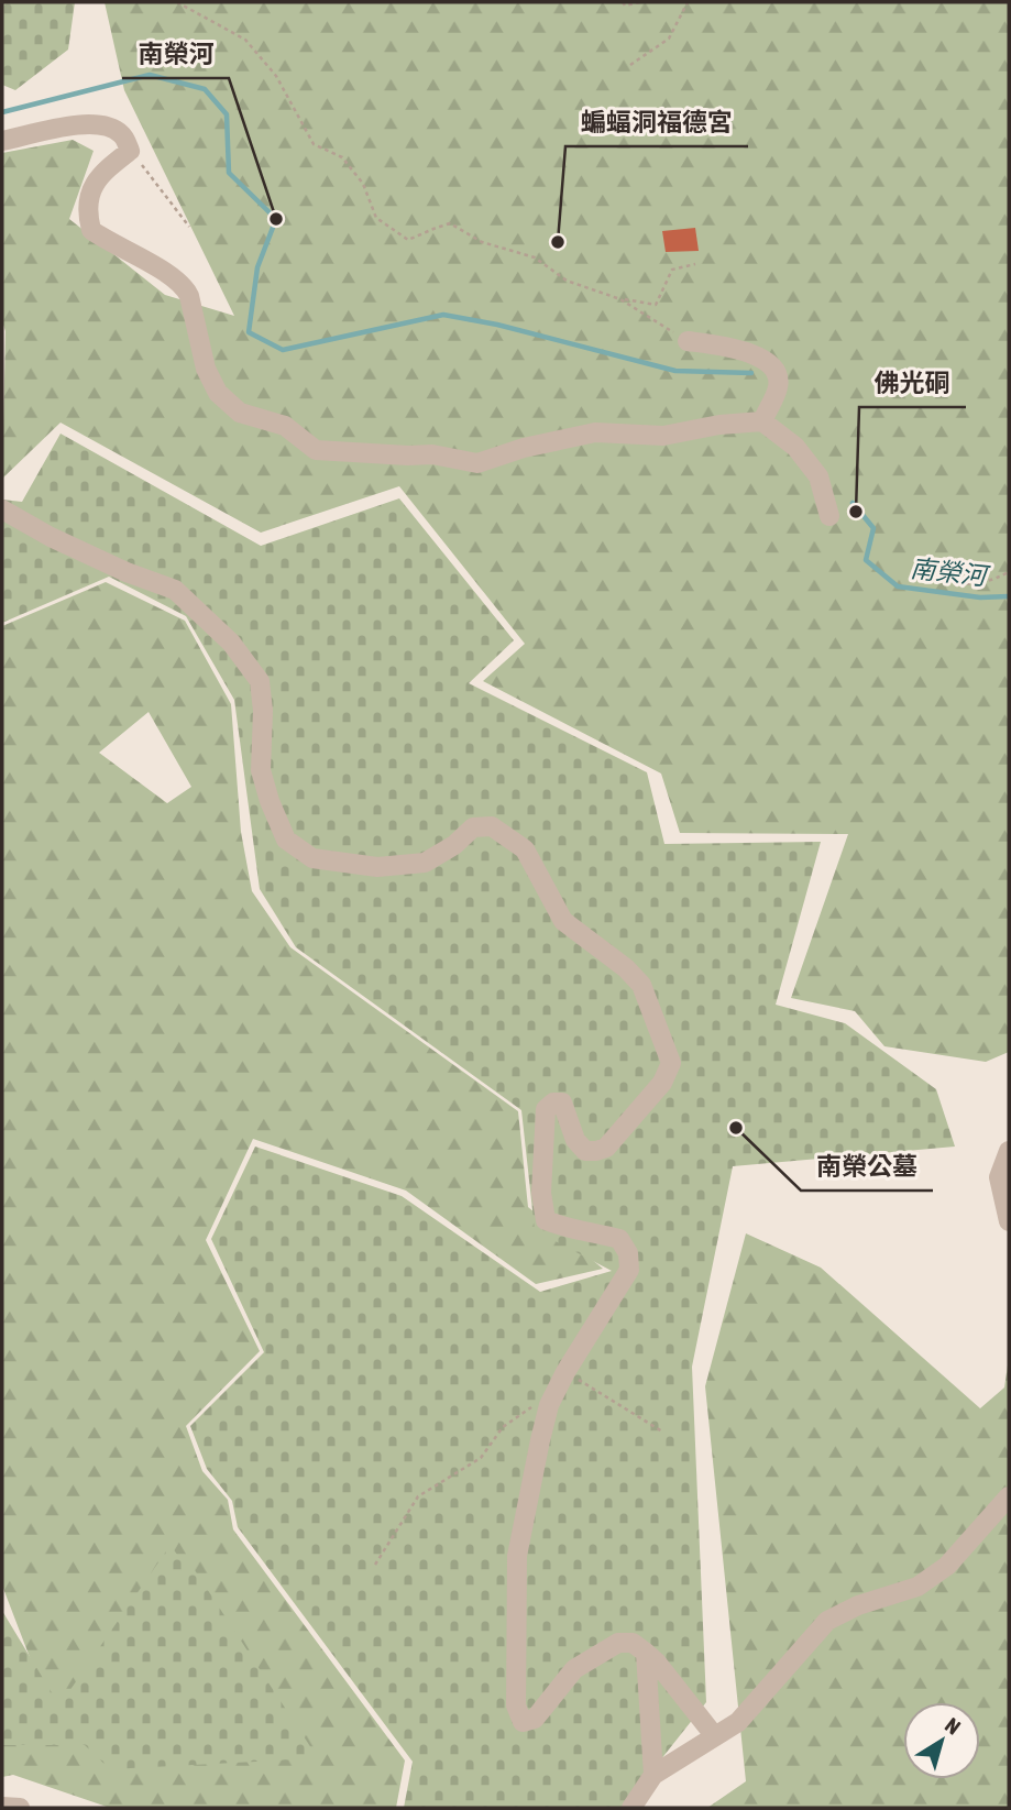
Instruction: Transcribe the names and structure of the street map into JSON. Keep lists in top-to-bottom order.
{
  "water": ["南榮河"],
  "places": [
    "南榮河",
    "蝙蝠洞福德宮",
    "佛光硐",
    "南榮公墓"
  ],
  "north": "top right"
}
